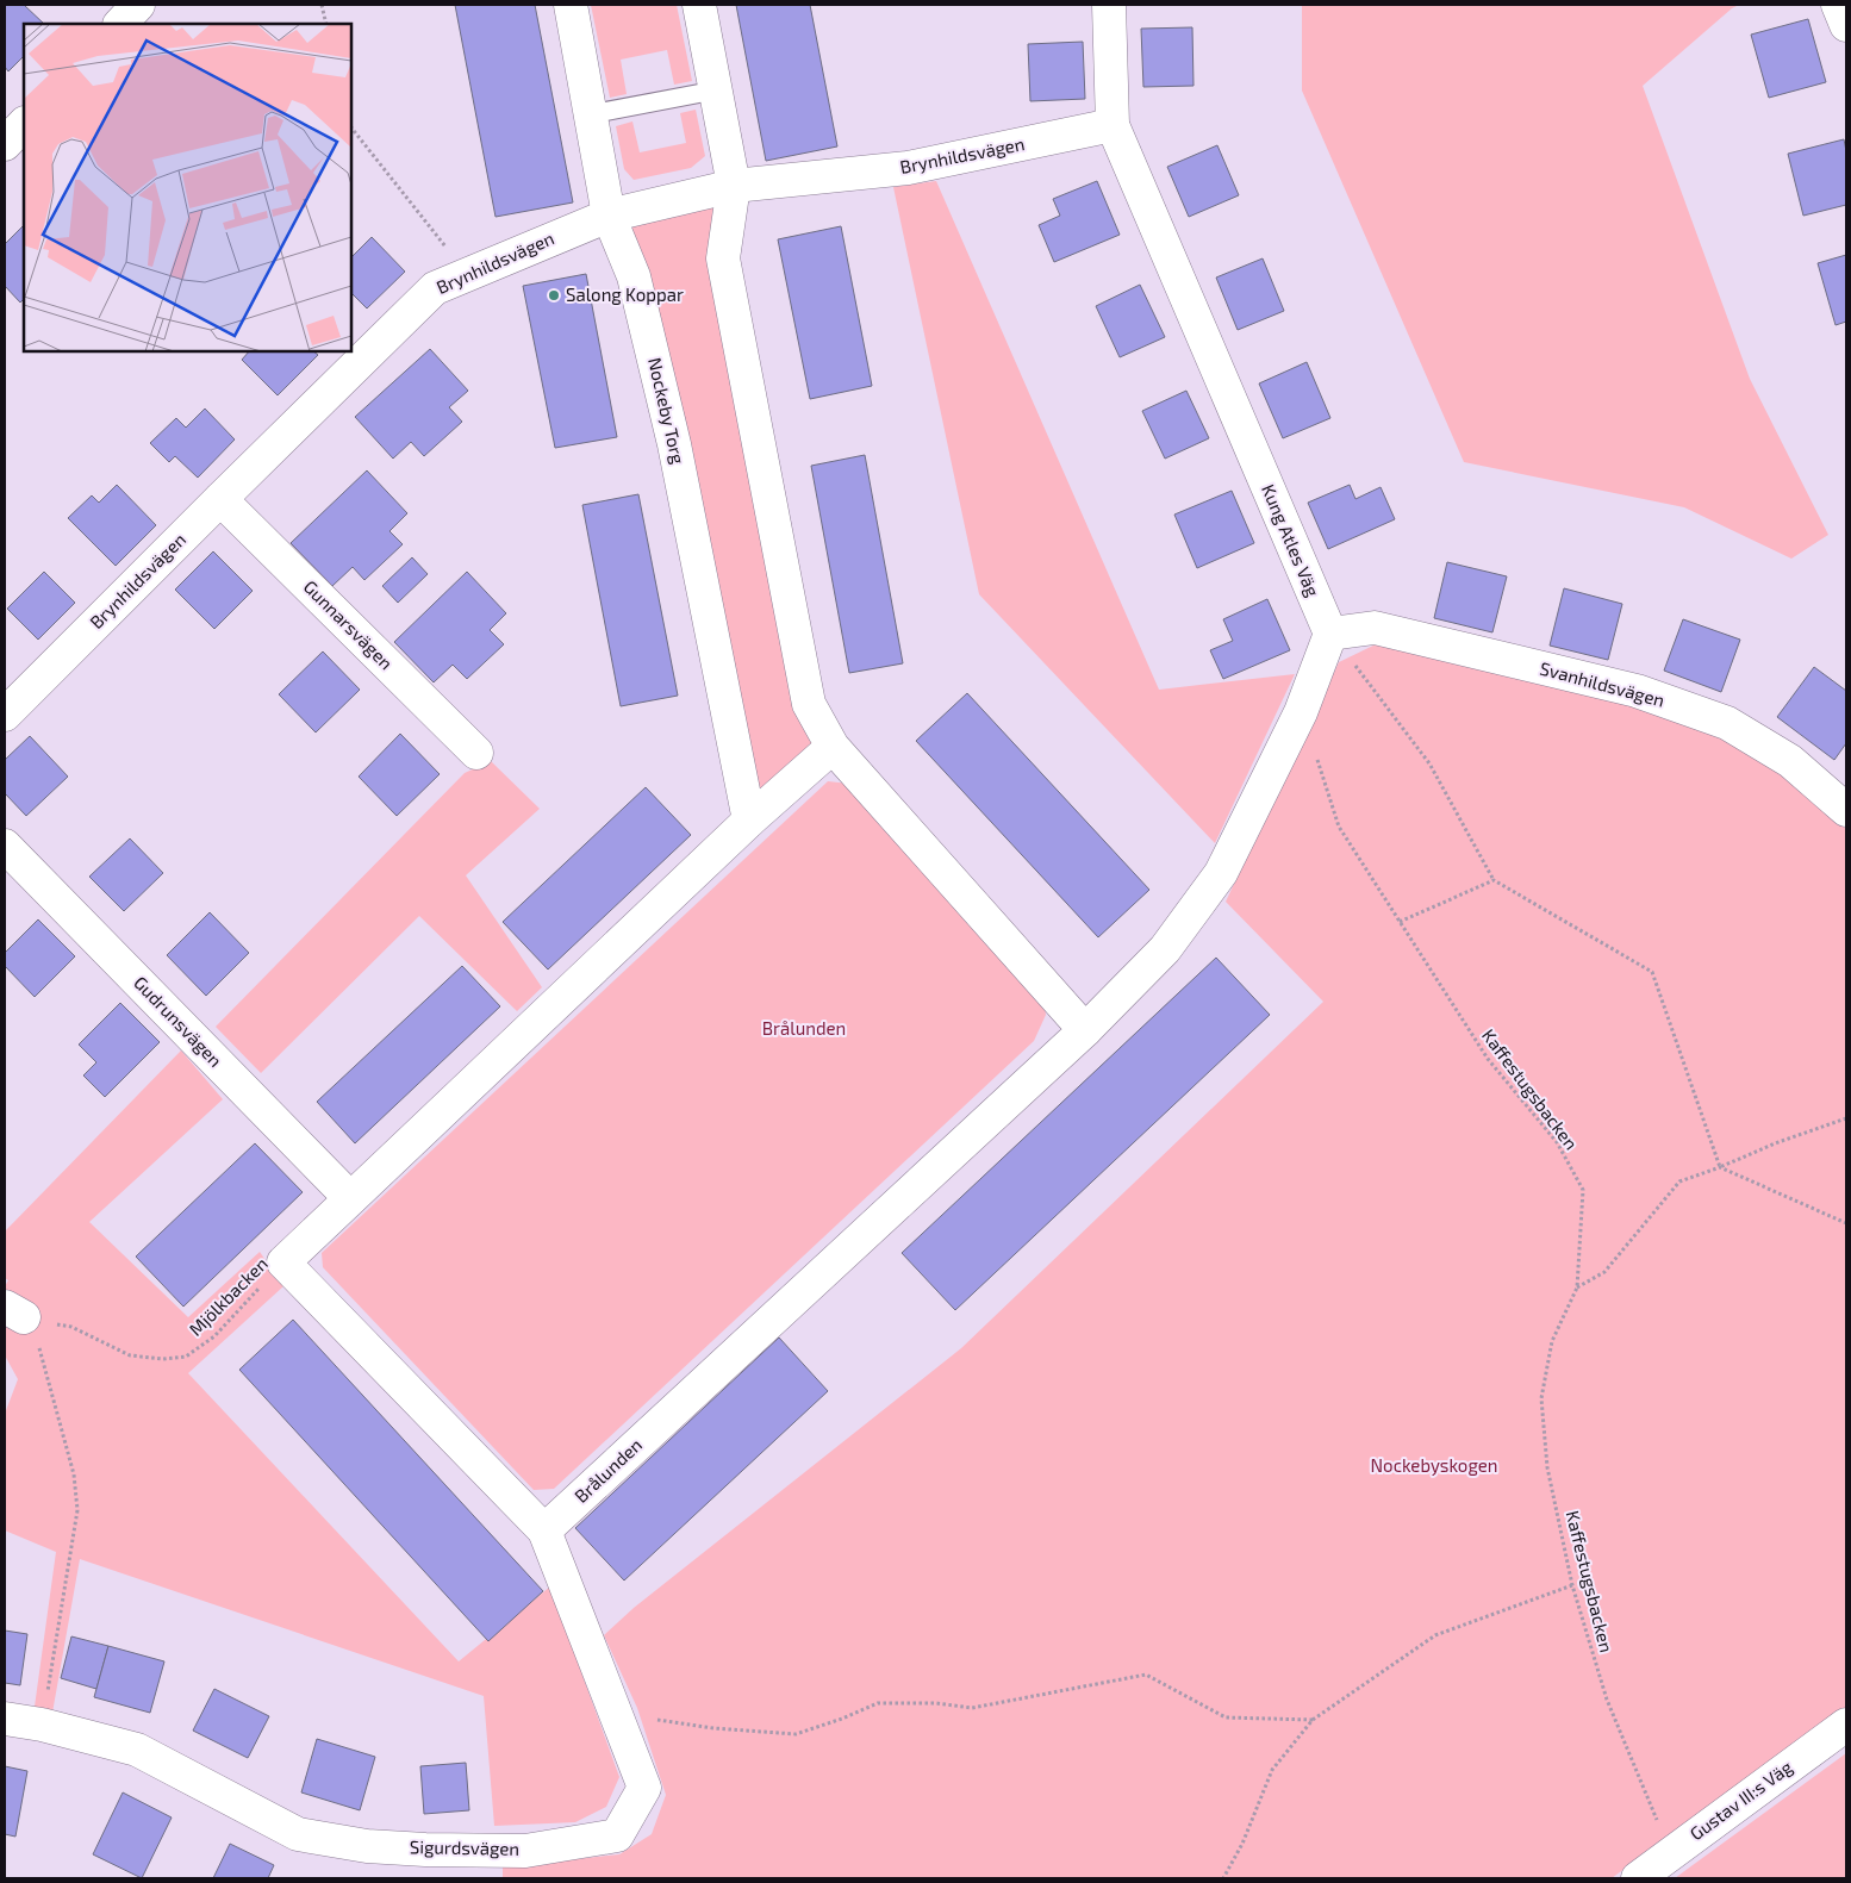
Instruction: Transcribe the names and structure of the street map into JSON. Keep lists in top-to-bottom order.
{
  "streets": {
    "street": [
      "Brynhildsvägen",
      "Nockeby Torg",
      "Kung Atles Väg",
      "Gunnarsvägen",
      "Svanhildsvägen",
      "Gudrunsvägen",
      "Brålunden",
      "Gustav III:s Väg",
      "Sigurdsvägen"
    ],
    "path": ["Kaffestugsbacken", "Mjölkbacken"]
  },
  "crossings": [
    ["Brynhildsvägen", "Nockeby Torg"],
    ["Brynhildsvägen", "Kung Atles Väg"],
    ["Brynhildsvägen", "Gunnarsvägen"],
    ["Kung Atles Väg", "Svanhildsvägen"],
    ["Kaffestugsbacken", "Gustav III:s Väg"],
    ["Brålunden", "Sigurdsvägen"]
  ],
  "parks": ["Brålunden", "Nockebyskogen"],
  "places": ["Salong Koppar"]
}
